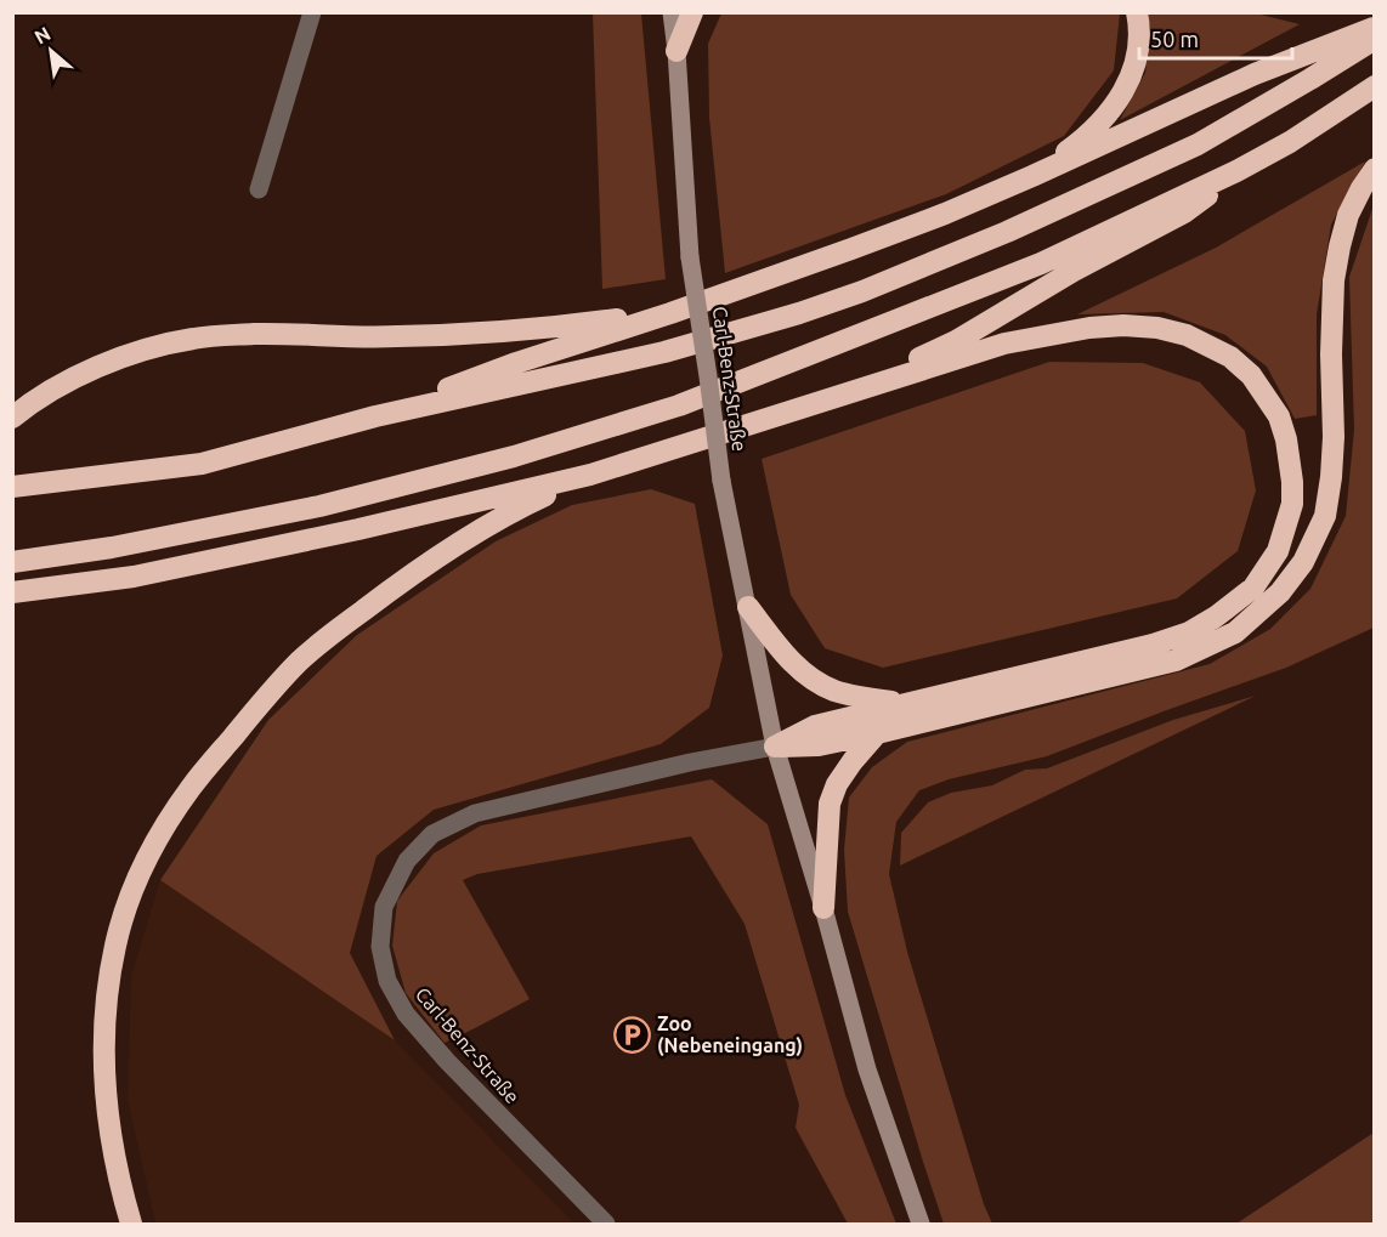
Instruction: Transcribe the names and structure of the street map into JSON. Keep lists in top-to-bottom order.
{
  "streets": {
    "main road": ["Carl-Benz-Straße"]
  },
  "places": {
    "parking": ["Zoo (Nebeneingang)"]
  },
  "scale_bar": "50 m",
  "north": "top left"
}
